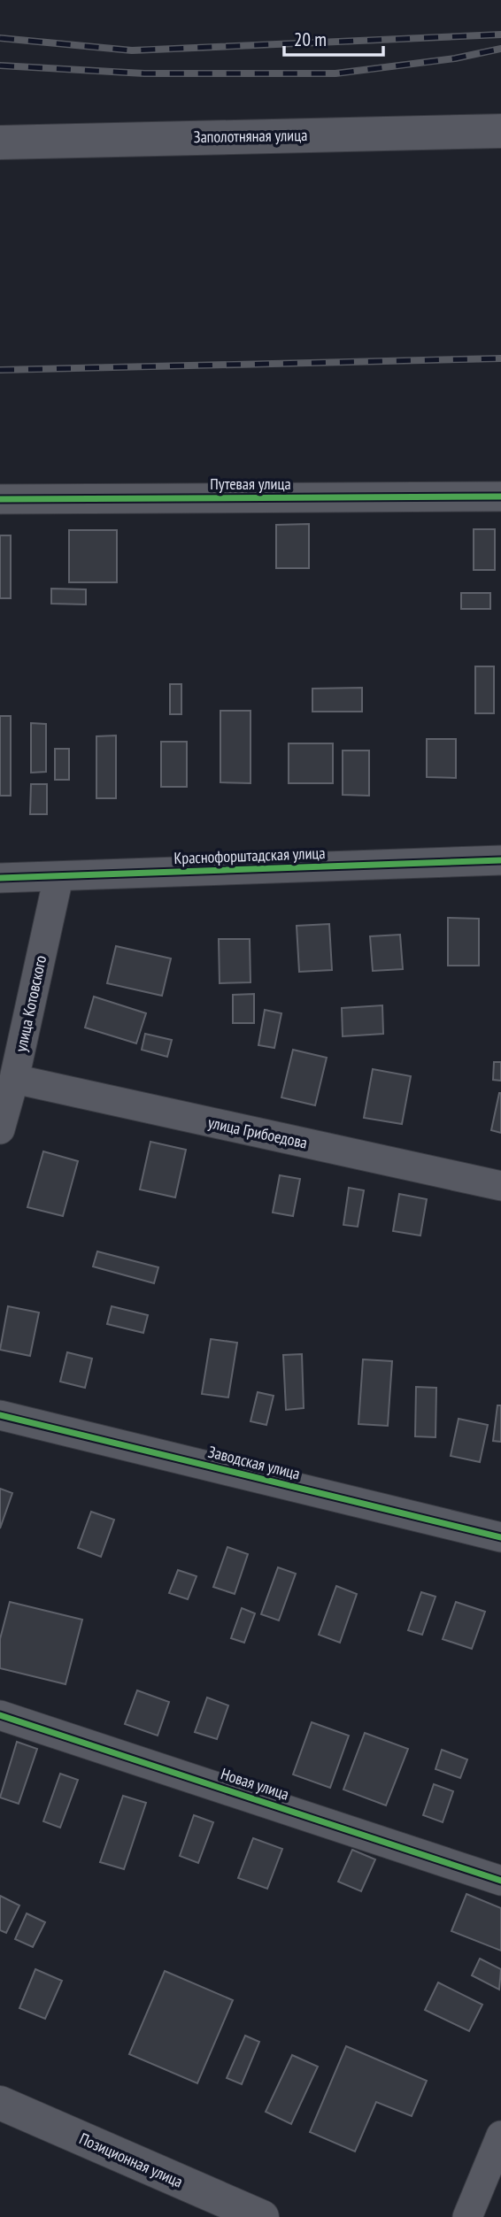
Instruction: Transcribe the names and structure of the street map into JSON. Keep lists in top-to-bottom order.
{
  "streets": {
    "main road": ["Заполотняная улица", "Позиционная улица"],
    "street": [
      "Путевая улица",
      "Краснофорштадская улица",
      "улица Котовского",
      "улица Грибоедова",
      "Заводская улица",
      "Новая улица"
    ]
  },
  "crossings": [
    ["Краснофорштадская улица", "улица Котовского"],
    ["улица Котовского", "улица Грибоедова"]
  ],
  "scale_bar": "20 m"
}
